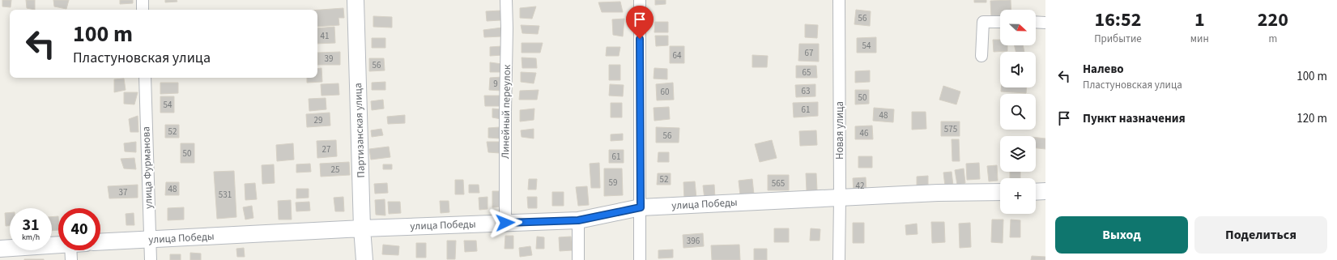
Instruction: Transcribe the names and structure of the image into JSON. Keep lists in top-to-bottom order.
{
  "streets": {
    "street": [
      "Линейный переулок",
      "Партизанская улица",
      "Новая улица",
      "улица Фурманова",
      "улица Победы"
    ]
  },
  "crossings": [
    ["Линейный переулок", "улица Победы"],
    ["Партизанская улица", "улица Победы"],
    ["Новая улица", "улица Победы"],
    ["улица Фурманова", "улица Победы"]
  ],
  "house_numbers": [
    "56",
    "41",
    "54",
    "67",
    "64",
    "39",
    "56",
    "65",
    "9",
    "63",
    "60",
    "50",
    "54",
    "61",
    "48",
    "29",
    "575",
    "52",
    "46",
    "56",
    "27",
    "50",
    "61",
    "25",
    "52",
    "59",
    "565",
    "42",
    "48",
    "37",
    "531",
    "396"
  ],
  "north": "right",
  "page": {
    "eta": [
      "16:52",
      "Прибытие",
      "1",
      "мин",
      "220",
      "m"
    ],
    "map_buttons": "+",
    "turn": ["100 m", "Пластуновская улица"],
    "list": [
      {
        "name": "Налево",
        "note": "Пластуновская улица",
        "value": "100 m"
      },
      {
        "name": "Пункт назначения",
        "value": "120 m"
      }
    ],
    "speed": "31 km/h",
    "limit": "40",
    "buttons": ["Выход", "Поделиться"]
  }
}
